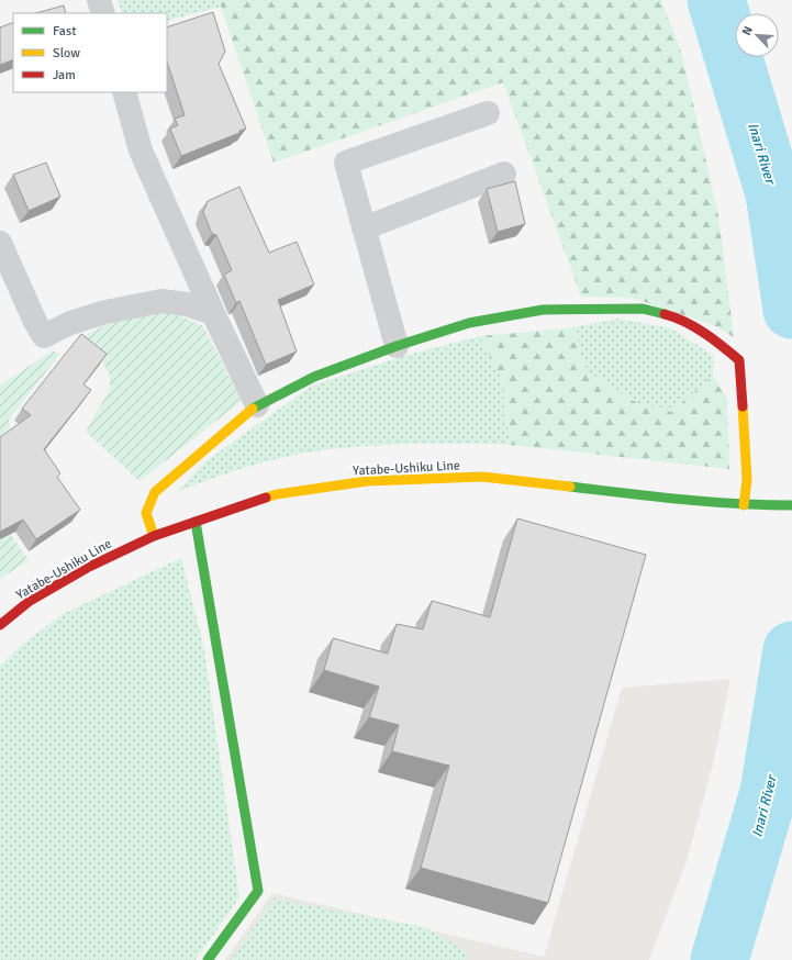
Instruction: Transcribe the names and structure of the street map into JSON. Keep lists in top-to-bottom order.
{
  "streets": {
    "street": ["Yatabe-Ushiku Line"]
  },
  "water": ["Inari River"],
  "legend": ["Fast", "Slow", "Jam"],
  "north": "top left"
}
